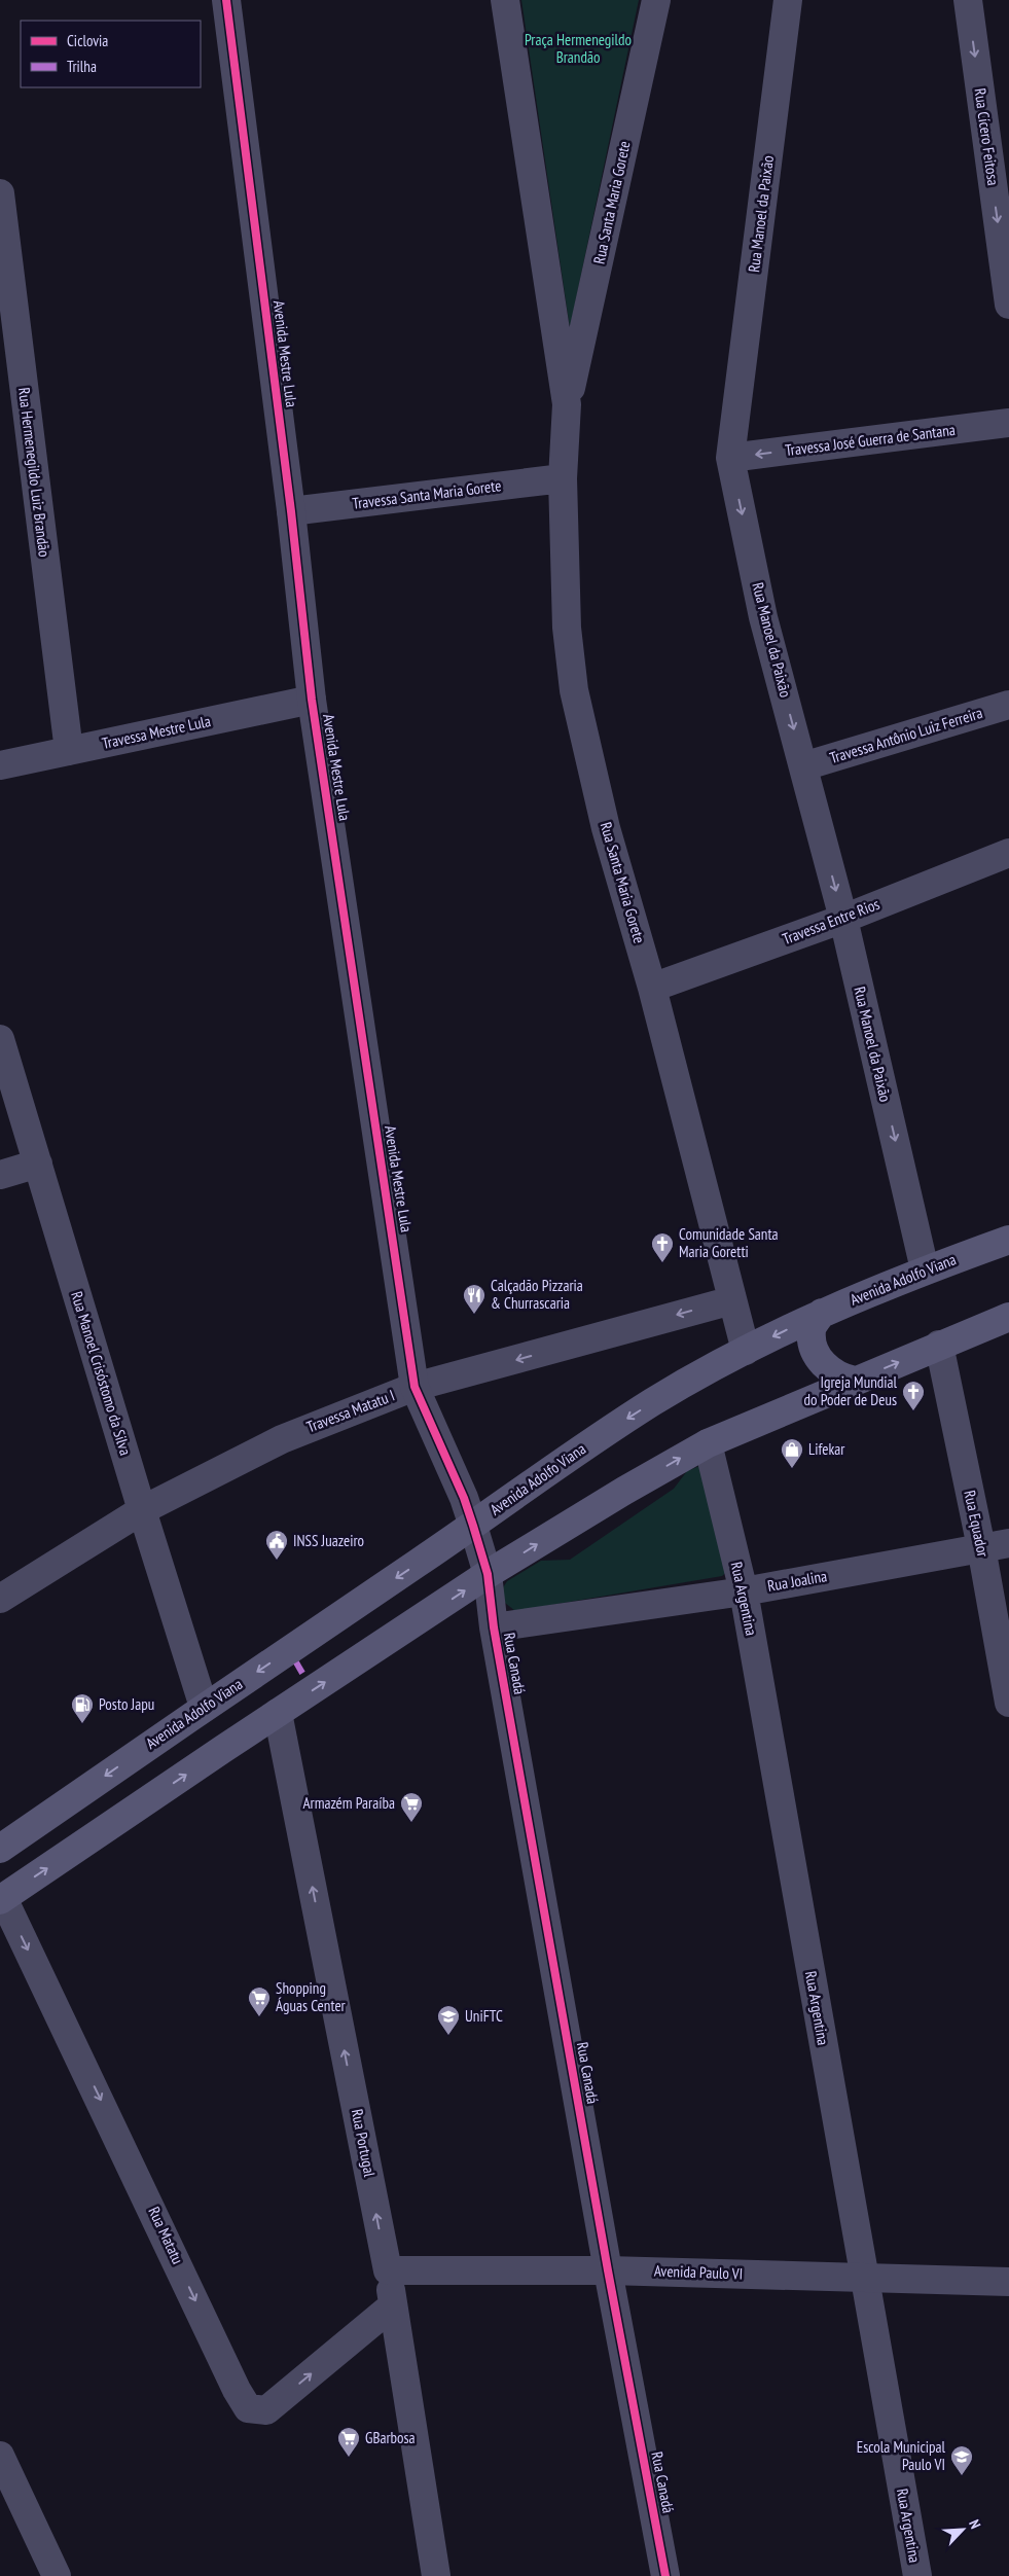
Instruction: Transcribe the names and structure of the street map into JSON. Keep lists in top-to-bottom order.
{
  "streets": {
    "main road": ["Avenida Adolfo Viana"],
    "street": [
      "Rua Cícero Feitosa",
      "Rua Santa Maria Gorete",
      "Rua Manoel da Paixão",
      "Avenida Mestre Lula",
      "Travessa José Guerra de Santana",
      "Rua Hermenegildo Luiz Brandão",
      "Travessa Santa Maria Gorete",
      "Travessa Mestre Lula",
      "Travessa Antônio Luiz Ferreira",
      "Travessa Entre Rios",
      "Rua Manoel Crisóstomo da Silva",
      "Travessa Matatu I",
      "Rua Equador",
      "Rua Joalina",
      "Rua Argentina",
      "Rua Canadá",
      "Rua Portugal",
      "Rua Matatu",
      "Avenida Paulo VI"
    ]
  },
  "crossings": [
    ["Rua Santa Maria Gorete", "Travessa Santa Maria Gorete"],
    ["Rua Santa Maria Gorete", "Travessa Entre Rios"],
    ["Rua Santa Maria Gorete", "Avenida Adolfo Viana"],
    ["Rua Santa Maria Gorete", "Travessa Matatu I"],
    ["Rua Manoel da Paixão", "Travessa José Guerra de Santana"],
    ["Rua Manoel da Paixão", "Travessa Antônio Luiz Ferreira"],
    ["Rua Manoel da Paixão", "Travessa Entre Rios"],
    ["Rua Manoel da Paixão", "Avenida Adolfo Viana"],
    ["Avenida Mestre Lula", "Travessa Santa Maria Gorete"],
    ["Avenida Mestre Lula", "Travessa Mestre Lula"],
    ["Avenida Mestre Lula", "Avenida Adolfo Viana"],
    ["Avenida Mestre Lula", "Travessa Matatu I"],
    ["Avenida Mestre Lula", "Rua Canadá"],
    ["Rua Hermenegildo Luiz Brandão", "Travessa Mestre Lula"],
    ["Avenida Adolfo Viana", "Rua Manoel Crisóstomo da Silva"],
    ["Avenida Adolfo Viana", "Rua Canadá"],
    ["Rua Manoel Crisóstomo da Silva", "Travessa Matatu I"],
    ["Rua Equador", "Rua Joalina"],
    ["Rua Joalina", "Rua Argentina"],
    ["Rua Joalina", "Rua Canadá"],
    ["Rua Argentina", "Avenida Paulo VI"],
    ["Rua Canadá", "Avenida Paulo VI"],
    ["Rua Portugal", "Rua Matatu"],
    ["Rua Portugal", "Avenida Paulo VI"]
  ],
  "one_way": [
    "Rua Cícero Feitosa",
    "Rua Manoel da Paixão",
    "Travessa José Guerra de Santana",
    "Travessa Matatu I",
    "Rua Portugal"
  ],
  "parks": ["Praça Hermenegildo Brandão"],
  "places": {
    "church": ["Comunidade Santa Maria Goretti", "Igreja Mundial do Poder de Deus"],
    "restaurant": ["Calçadão Pizzaria & Churrascaria"],
    "shop": ["Lifekar"],
    "public building": ["INSS Juazeiro"],
    "fuel station": ["Posto Japu"],
    "supermarket": ["Armazém Paraíba", "Shopping Águas Center", "GBarbosa"],
    "school or university": ["UniFTC", "Escola Municipal Paulo VI"]
  },
  "legend": ["Ciclovia", "Trilha"],
  "north": "top right"
}
